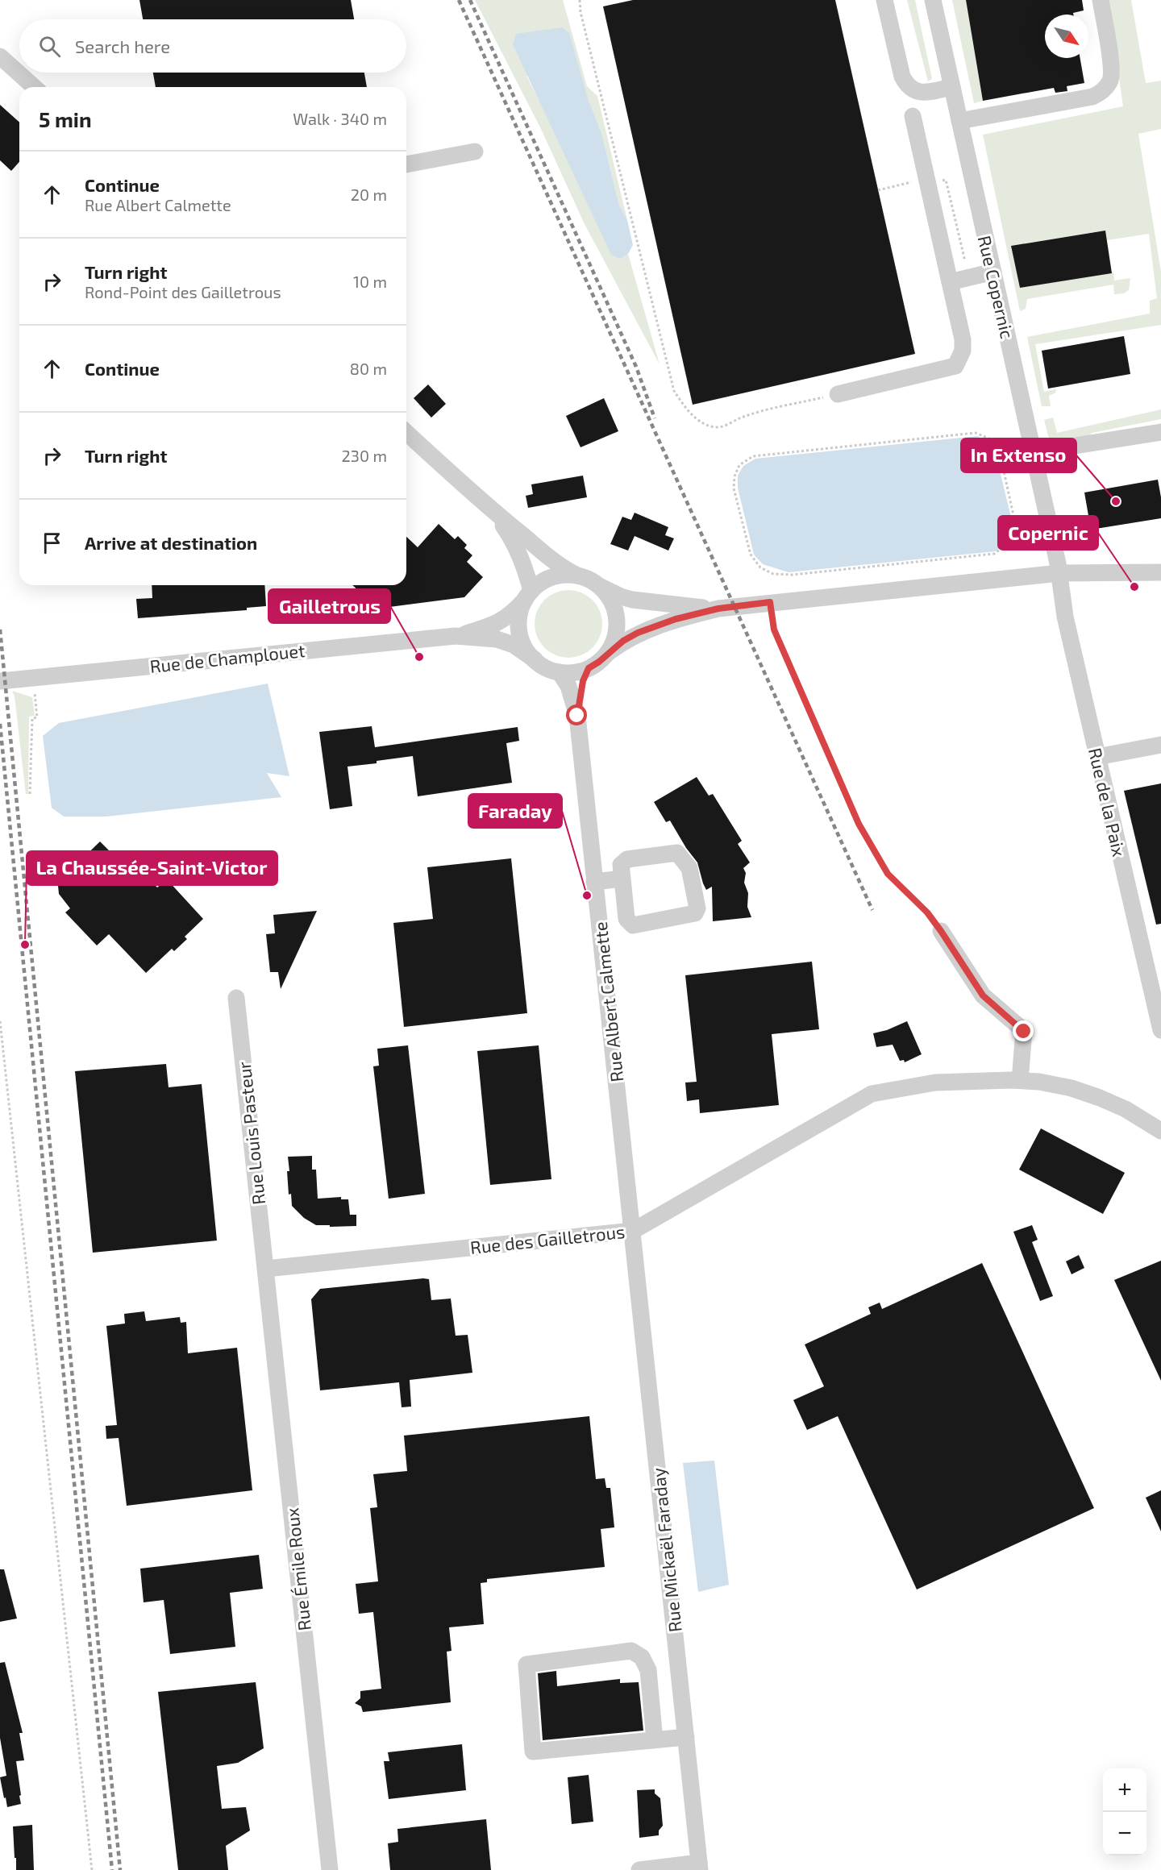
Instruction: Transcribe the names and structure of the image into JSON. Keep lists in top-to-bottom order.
{
  "streets": {
    "street": [
      "Rue Copernic",
      "Rue de Champlouet",
      "Rue de la Paix",
      "Rue Albert Calmette",
      "Rue Louis Pasteur",
      "Rue des Gailletrous",
      "Rue Mickaël Faraday",
      "Rue Émile Roux"
    ]
  },
  "crossings": [
    ["Rue Copernic", "Rue de la Paix"],
    ["Rue de Champlouet", "Rue Albert Calmette"],
    ["Rue Albert Calmette", "Rue des Gailletrous"],
    ["Rue Albert Calmette", "Rue Mickaël Faraday"],
    ["Rue Louis Pasteur", "Rue des Gailletrous"],
    ["Rue Louis Pasteur", "Rue Émile Roux"],
    ["Rue des Gailletrous", "Rue Mickaël Faraday"],
    ["Rue des Gailletrous", "Rue Émile Roux"]
  ],
  "places": [
    "In Extenso",
    "Copernic",
    "Gailletrous",
    "Faraday",
    "La Chaussée-Saint-Victor"
  ],
  "north": "bottom right",
  "page": {
    "search": "Search here",
    "heading": ["5 min", "Walk · 340 m"],
    "list": [
      ["Continue", "Rue Albert Calmette", "20 m"],
      ["Turn right", "Rond-Point des Gailletrous", "10 m"],
      ["Continue", "80 m"],
      ["Turn right", "230 m"],
      "Arrive at destination"
    ],
    "map_buttons": ["+", "−"]
  }
}
